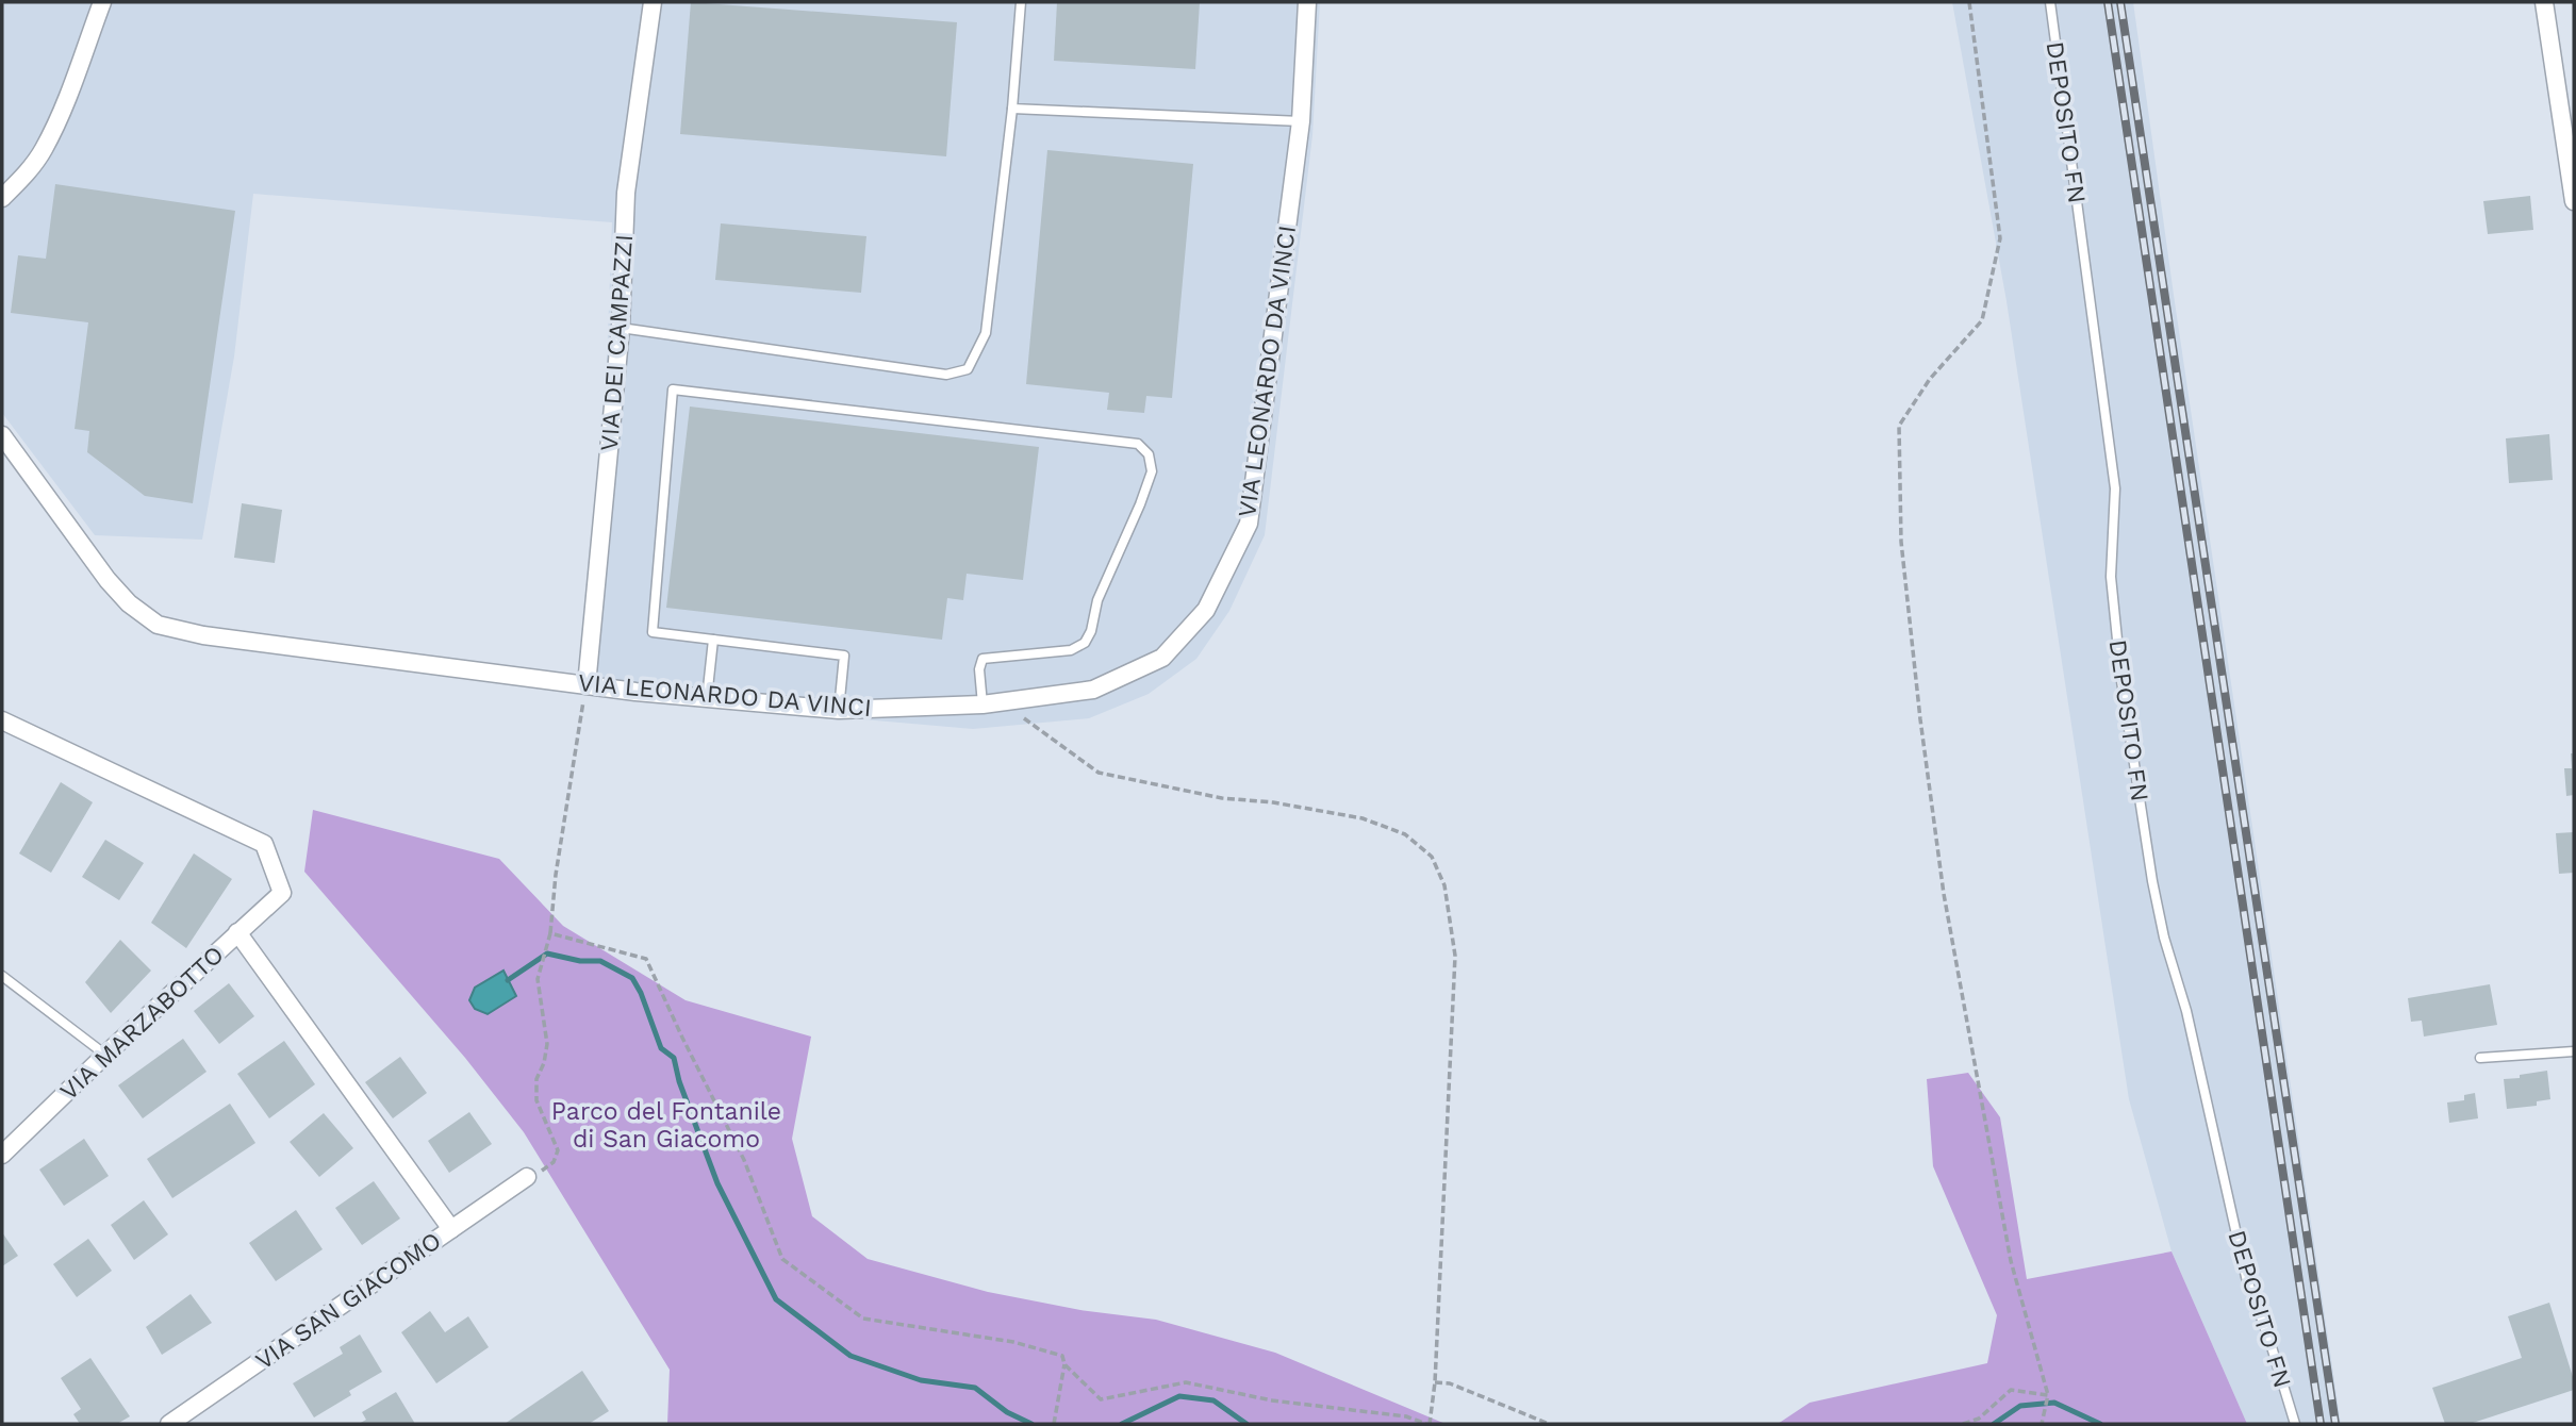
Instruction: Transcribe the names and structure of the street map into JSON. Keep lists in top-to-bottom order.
{
  "streets": {
    "street": [
      "VIA DEI CAMPAZZI",
      "VIA LEONARDO DA VINCI",
      "VIA MARZABOTTO",
      "VIA SAN GIACOMO"
    ],
    "lane": ["DEPOSITO FN"]
  },
  "crossings": [
    ["VIA DEI CAMPAZZI", "VIA LEONARDO DA VINCI"]
  ],
  "parks": ["Parco del Fontanile di San Giacomo"]
}
